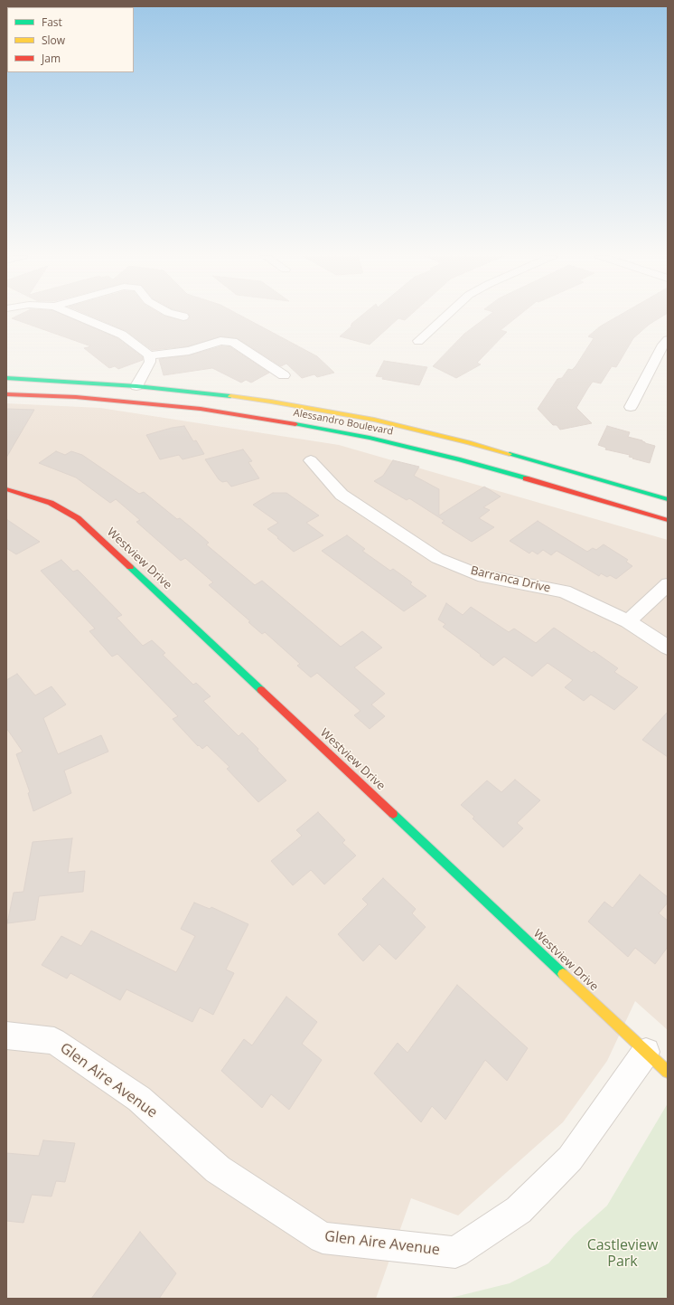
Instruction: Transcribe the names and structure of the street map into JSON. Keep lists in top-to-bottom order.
{
  "streets": {
    "main road": ["Alessandro Boulevard", "Westview Drive"],
    "street": ["Barranca Drive", "Glen Aire Avenue"]
  },
  "crossings": [
    ["Westview Drive", "Glen Aire Avenue"]
  ],
  "parks": ["Castleview Park"],
  "legend": ["Fast", "Slow", "Jam"]
}
